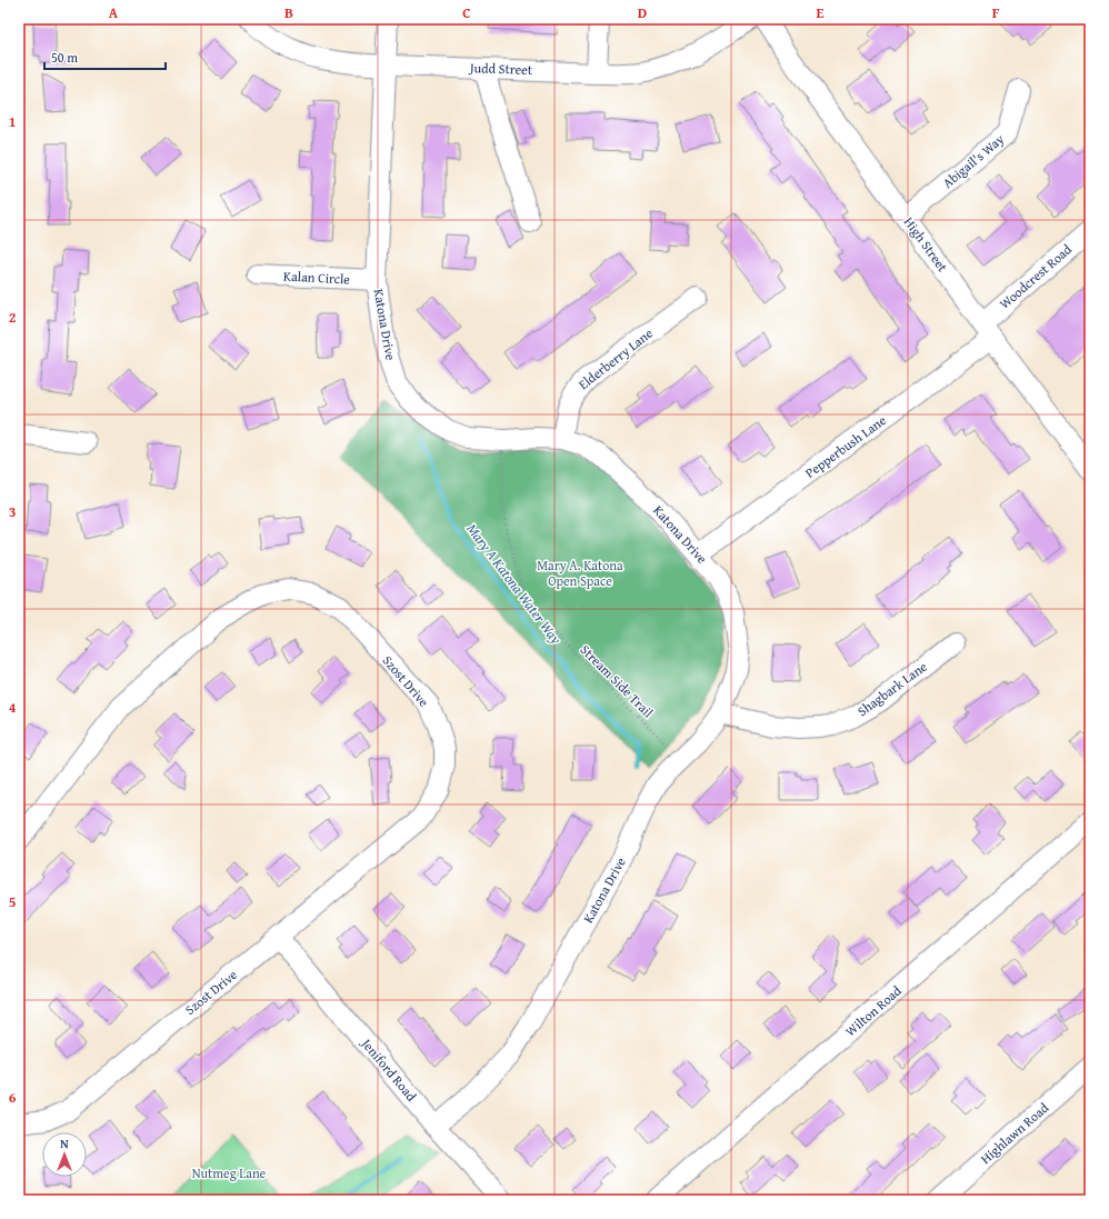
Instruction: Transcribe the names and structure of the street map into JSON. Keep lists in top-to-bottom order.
{
  "streets": {
    "street": [
      "Judd Street",
      "Abigail's Way",
      "High Street",
      "Woodcrest Road",
      "Kalan Circle",
      "Katona Drive",
      "Elderberry Lane",
      "Pepperbush Lane",
      "Szost Drive",
      "Shagbark Lane",
      "Wilton Road",
      "Jeniford Road",
      "Highlawn Road"
    ],
    "path": ["Stream Side Trail"]
  },
  "crossings": [
    ["Judd Street", "Katona Drive"],
    ["Abigail's Way", "High Street"],
    ["High Street", "Woodcrest Road"],
    ["High Street", "Pepperbush Lane"],
    ["Woodcrest Road", "Pepperbush Lane"],
    ["Kalan Circle", "Katona Drive"],
    ["Katona Drive", "Elderberry Lane"],
    ["Katona Drive", "Pepperbush Lane"],
    ["Katona Drive", "Stream Side Trail"],
    ["Katona Drive", "Shagbark Lane"],
    ["Katona Drive", "Jeniford Road"],
    ["Szost Drive", "Jeniford Road"]
  ],
  "water": ["Mary A Katona Water Way"],
  "parks": ["Mary A. Katona Open Space", "Nutmeg Lane"],
  "scale_bar": "50 m",
  "north": "top",
  "grid": {
    "columns": [
      "A",
      "B",
      "C",
      "D",
      "E",
      "F"
    ],
    "rows": [
      "1",
      "2",
      "3",
      "4",
      "5",
      "6"
    ]
  }
}
